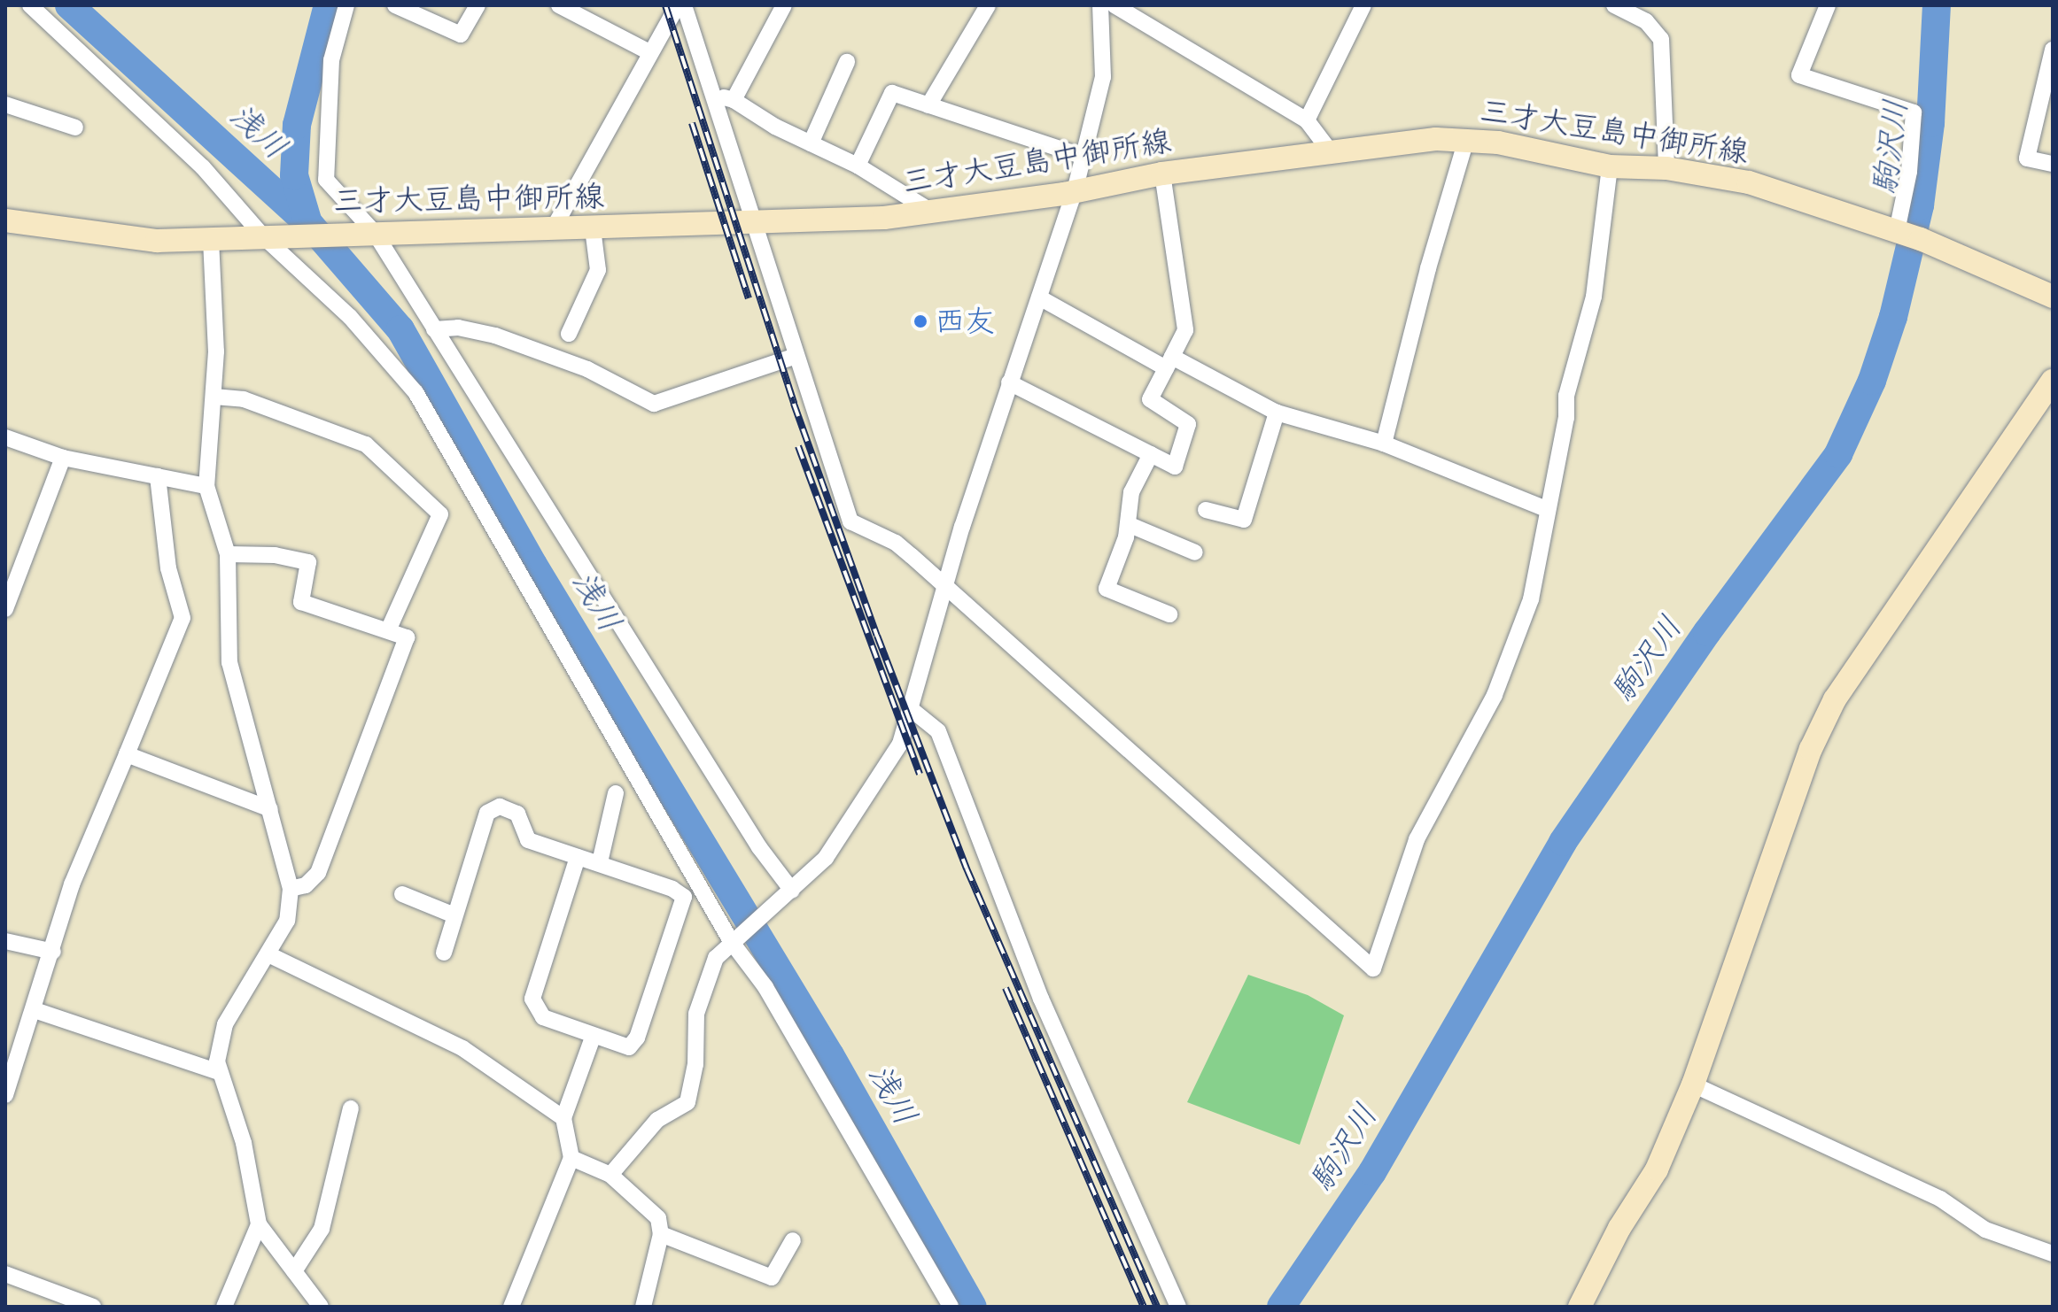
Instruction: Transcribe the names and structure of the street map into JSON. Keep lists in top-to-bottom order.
{
  "streets": {
    "main road": ["三才大豆島中御所線"]
  },
  "water": ["浅川", "駒沢川"],
  "places": ["西友"]
}
